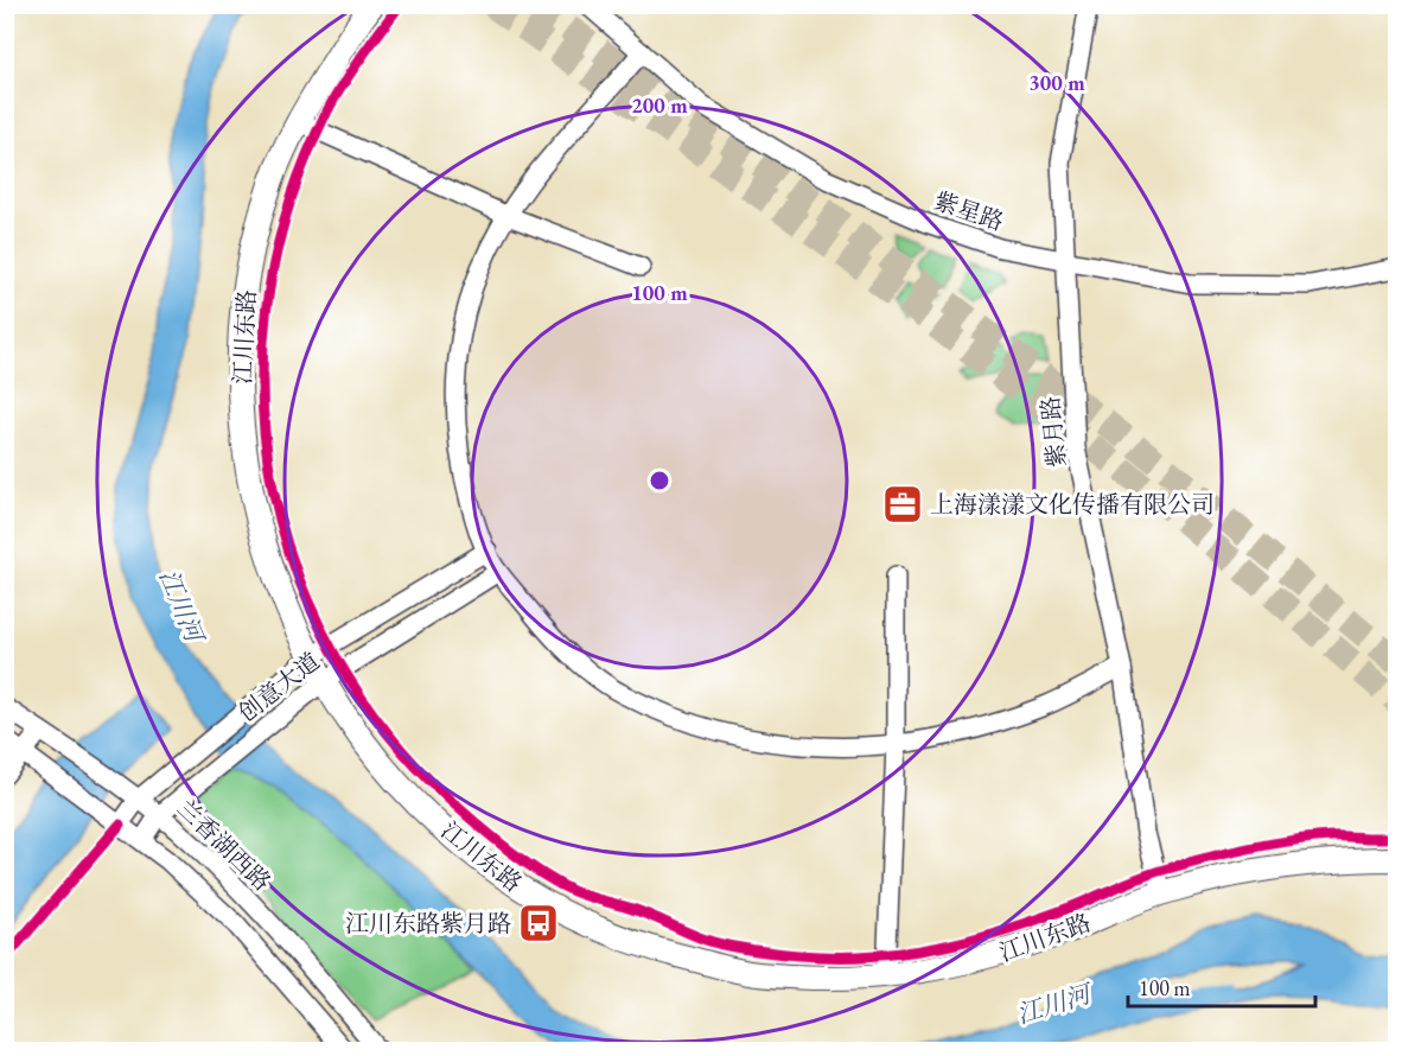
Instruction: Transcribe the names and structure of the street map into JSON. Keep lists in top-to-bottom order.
{
  "streets": {
    "main road": ["江川东路"],
    "street": [
      "紫星路",
      "紫月路",
      "创意大道",
      "兰香湖西路"
    ]
  },
  "crossings": [
    ["紫星路", "紫月路"],
    ["江川东路", "紫月路"],
    ["江川东路", "创意大道"],
    ["创意大道", "兰香湖西路"]
  ],
  "water": ["江川河"],
  "places": {
    "office": ["上海漾漾文化传播有限公司"],
    "bus stop": ["江川东路紫月路"]
  },
  "scale_bar": "100 m",
  "rings": ["300 m", "200 m", "100 m"]
}
